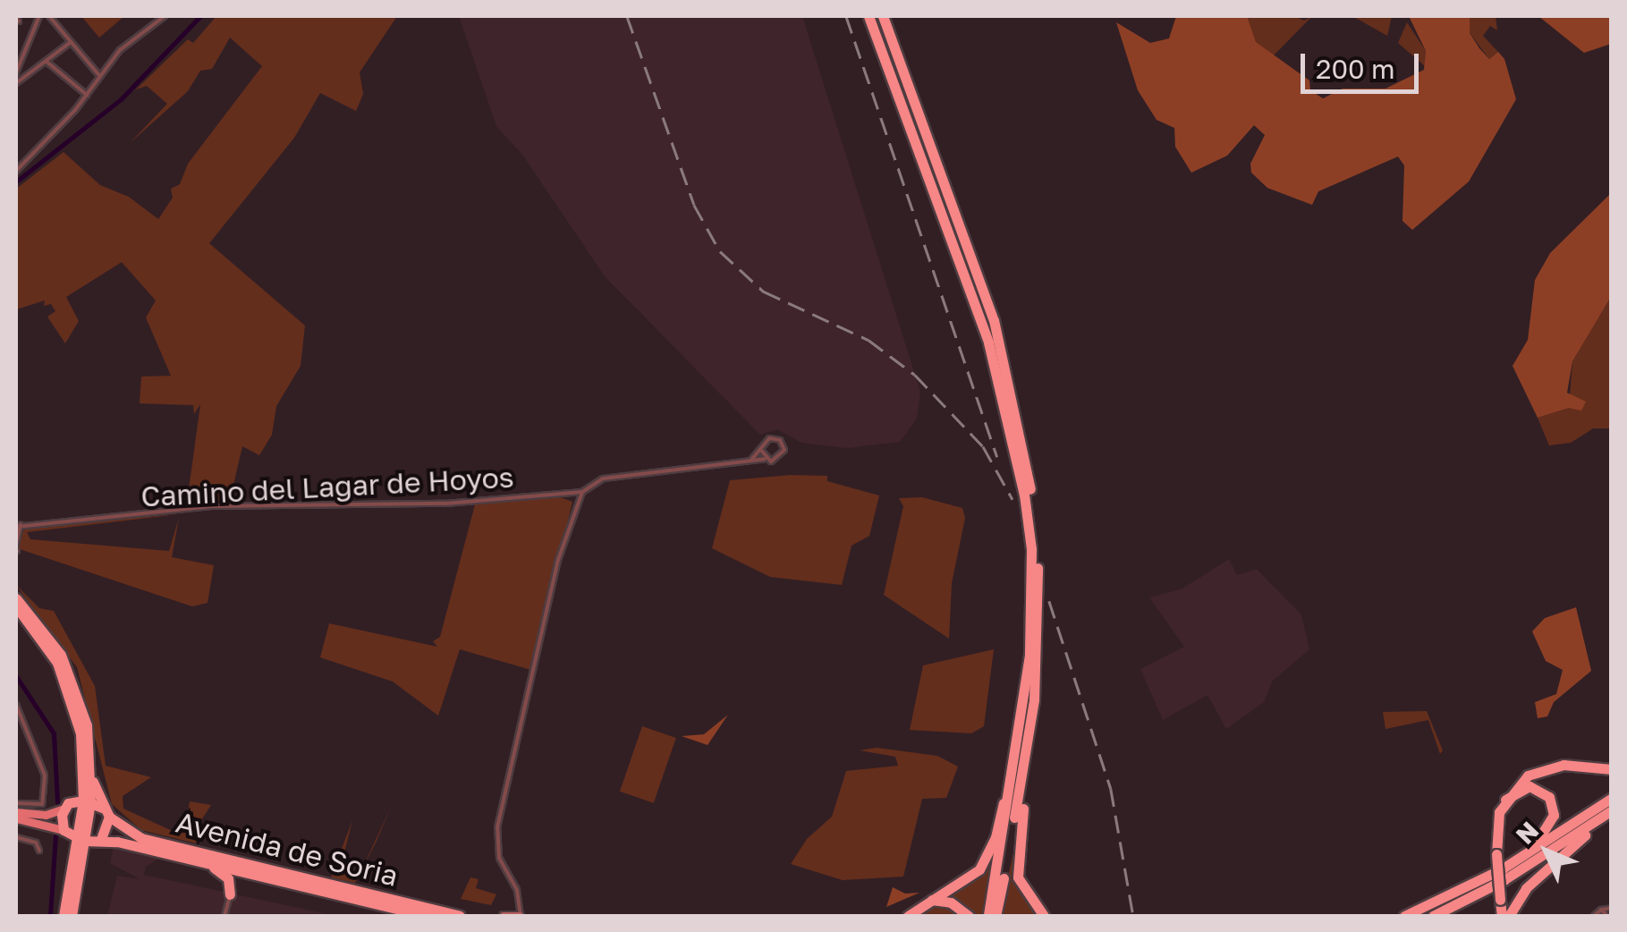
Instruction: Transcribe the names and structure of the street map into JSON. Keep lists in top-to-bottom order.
{
  "streets": {
    "highway": ["Avenida de Soria"],
    "street": ["Camino del Lagar de Hoyos"]
  },
  "scale_bar": "200 m",
  "north": "top left"
}
